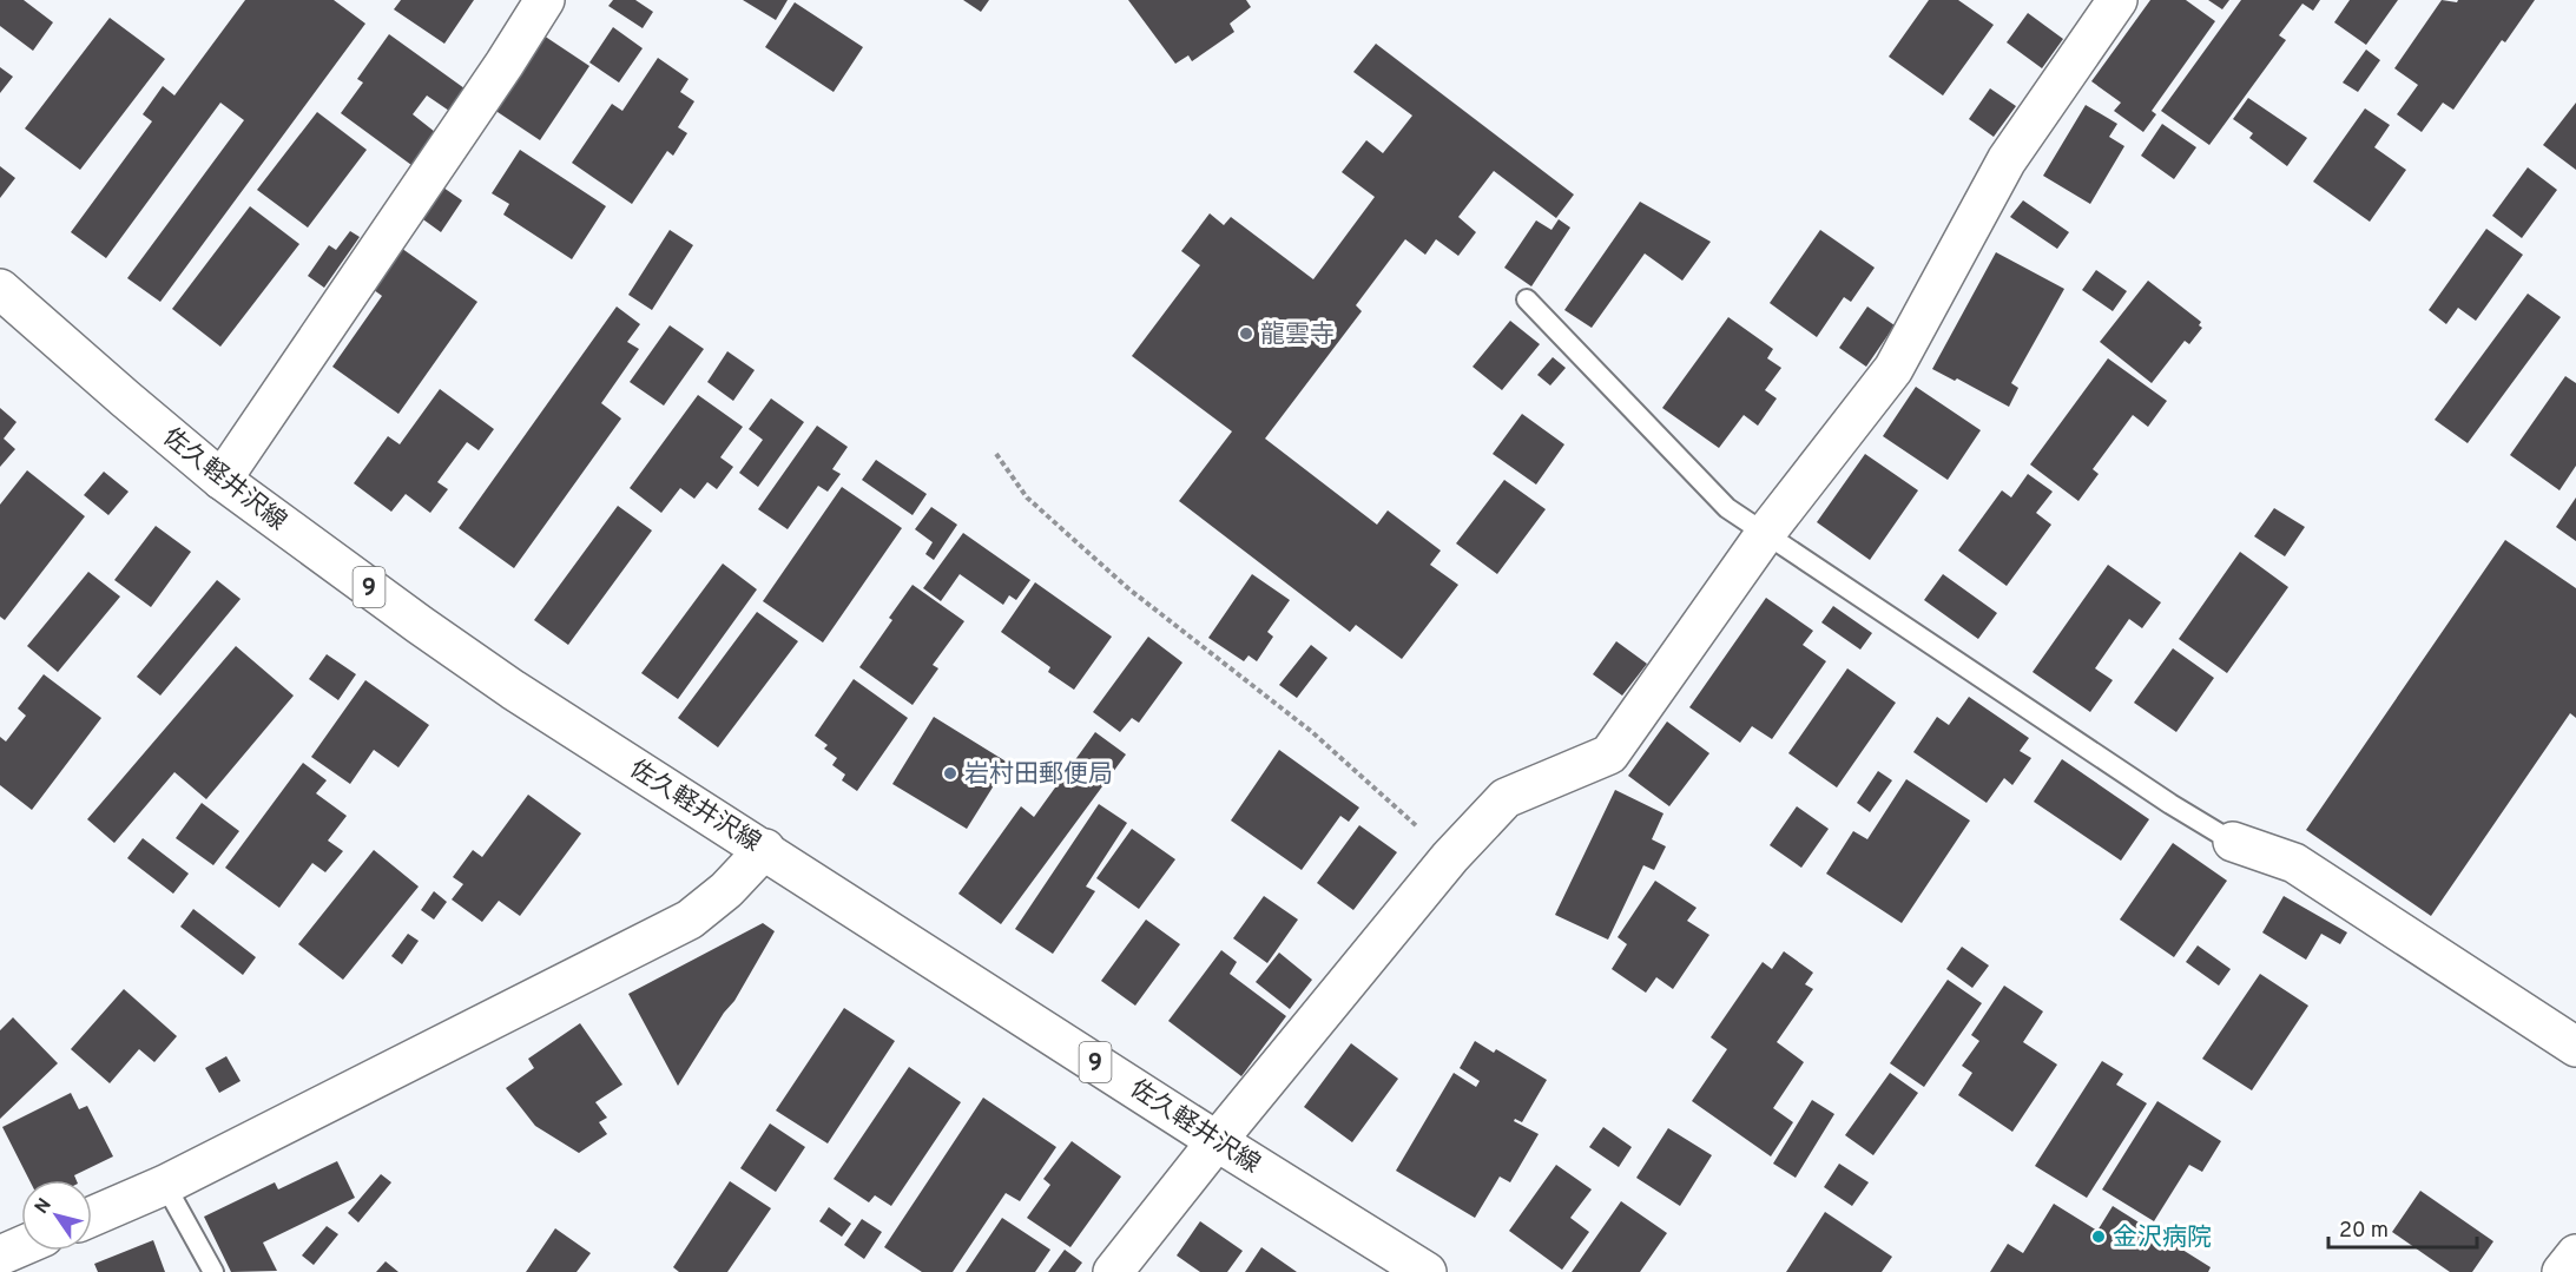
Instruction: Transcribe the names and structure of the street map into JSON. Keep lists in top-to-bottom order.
{
  "streets": {
    "street": ["佐久軽井沢線", "9"]
  },
  "places": ["龍雲寺", "岩村田郵便局", "金沢病院"],
  "scale_bar": "20 m",
  "north": "top left"
}
